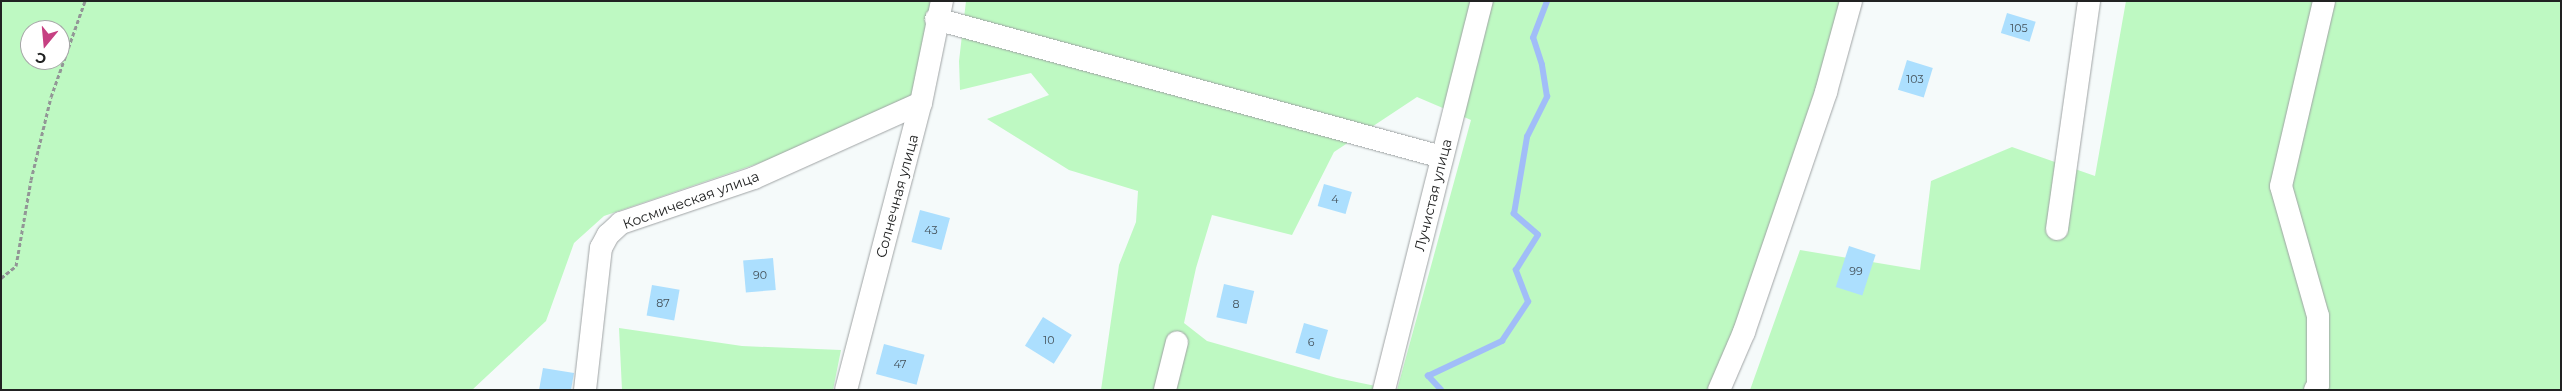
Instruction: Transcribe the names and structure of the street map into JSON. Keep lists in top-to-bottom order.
{
  "streets": {
    "street": ["Лучистая улица", "Солнечная улица", "Космическая улица"]
  },
  "crossings": [
    ["Солнечная улица", "Космическая улица"]
  ],
  "house_numbers": [
    "105",
    "103",
    "4",
    "43",
    "99",
    "90",
    "87",
    "8",
    "10",
    "6",
    "47"
  ],
  "north": "bottom"
}
